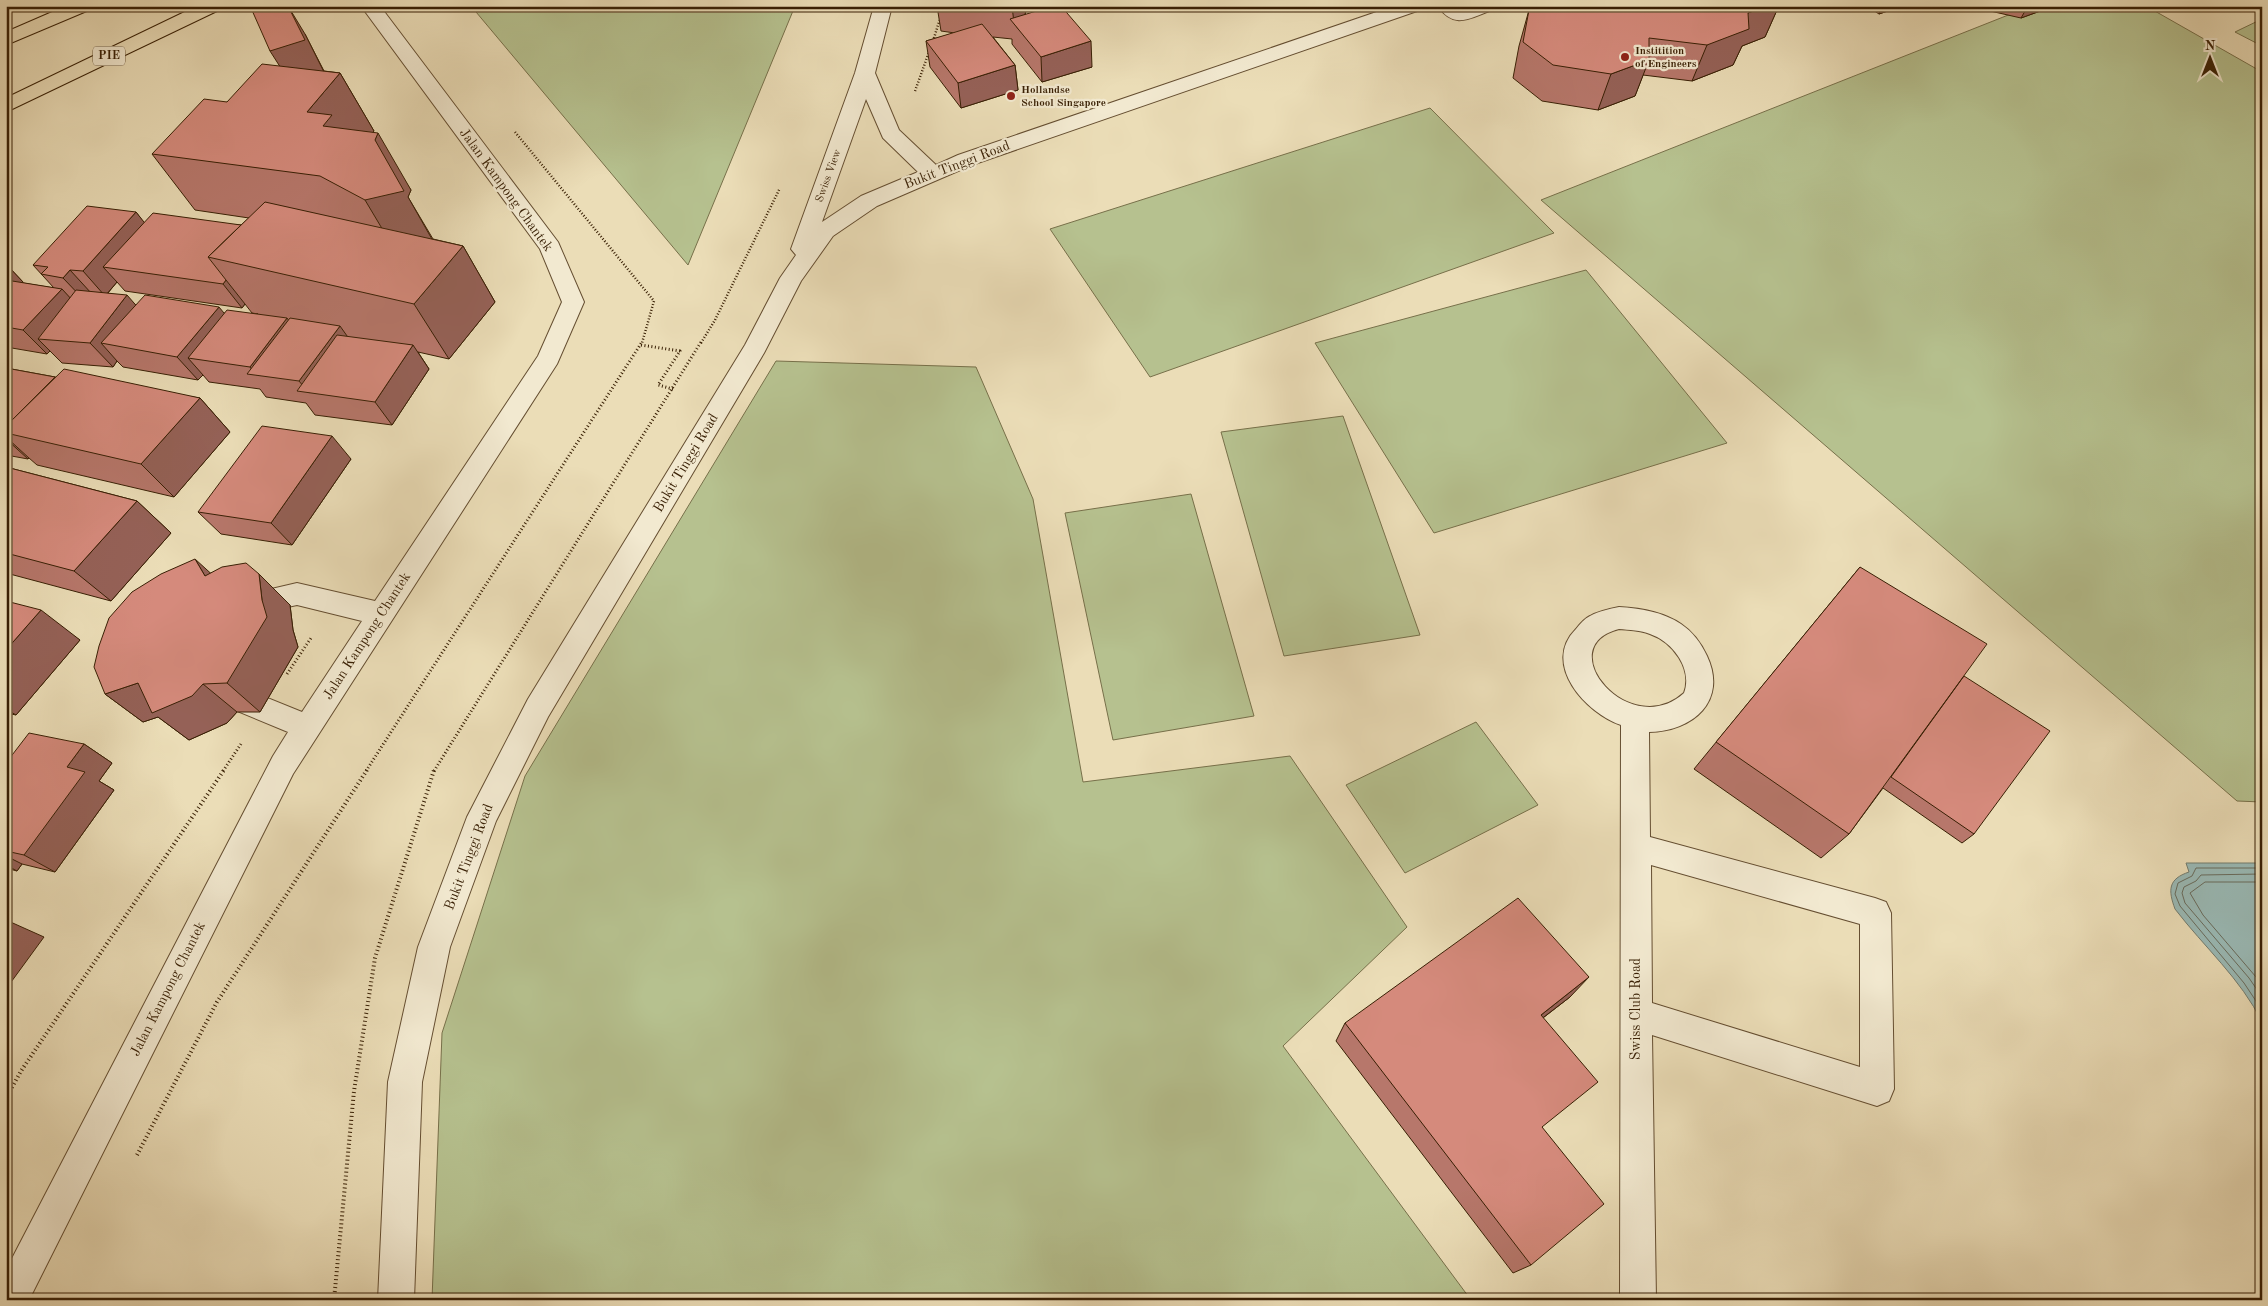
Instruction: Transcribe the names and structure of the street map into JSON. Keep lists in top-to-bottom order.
{
  "streets": {
    "highway": ["PIE"],
    "street": [
      "Bukit Tinggi Road",
      "Swiss View",
      "Jalan Kampong Chantek",
      "Swiss Club Road"
    ]
  },
  "crossings": [
    ["Bukit Tinggi Road", "Swiss View"]
  ],
  "places": ["Institition of Engineers", "Hollandse School Singapore"],
  "north": "top"
}
